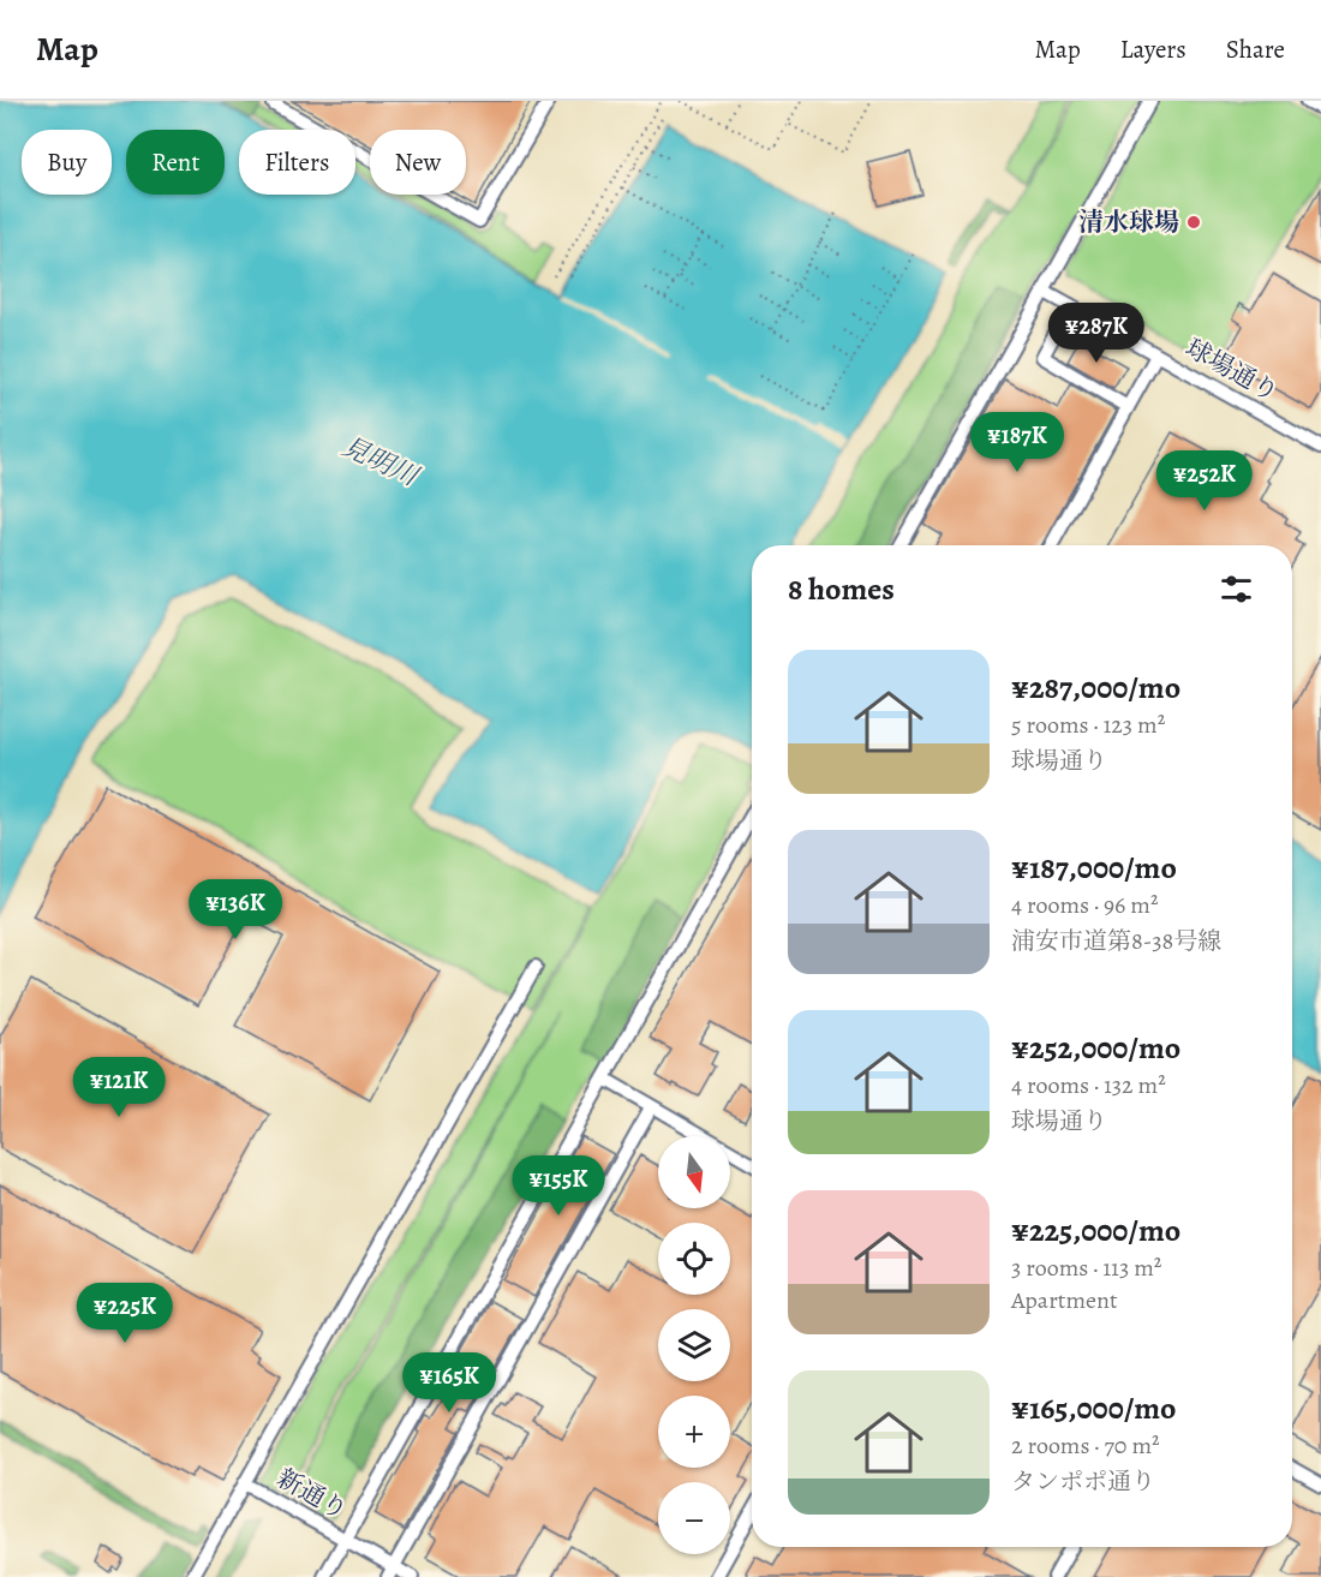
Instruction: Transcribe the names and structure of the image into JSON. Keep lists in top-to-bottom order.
{
  "streets": {
    "street": ["球場通り", "新通り"]
  },
  "water": ["見明川"],
  "places": ["清水球場"],
  "north": "bottom",
  "page": {
    "header": "Map",
    "nav": ["Map", "Layers", "Share"],
    "chip": [
      "Buy",
      "Rent",
      "Filters",
      "New"
    ],
    "price": [
      "¥287K",
      "¥187K",
      "¥252K",
      "¥136K",
      "¥121K",
      "¥155K",
      "¥225K",
      "¥165K"
    ],
    "heading": "8 homes",
    "list": [
      {
        "name": "¥287,000/mo",
        "note": "5 rooms · 123 m² · 球場通り"
      },
      {
        "name": "¥187,000/mo",
        "note": "4 rooms · 96 m² · 浦安市道第8-38号線"
      },
      {
        "name": "¥252,000/mo",
        "note": "4 rooms · 132 m² · 球場通り"
      },
      {
        "name": "¥225,000/mo",
        "note": "3 rooms · 113 m² · Apartment"
      },
      {
        "name": "¥165,000/mo",
        "note": "2 rooms · 70 m² · タンポポ通り"
      }
    ],
    "map_buttons": ["+", "−"]
  }
}
